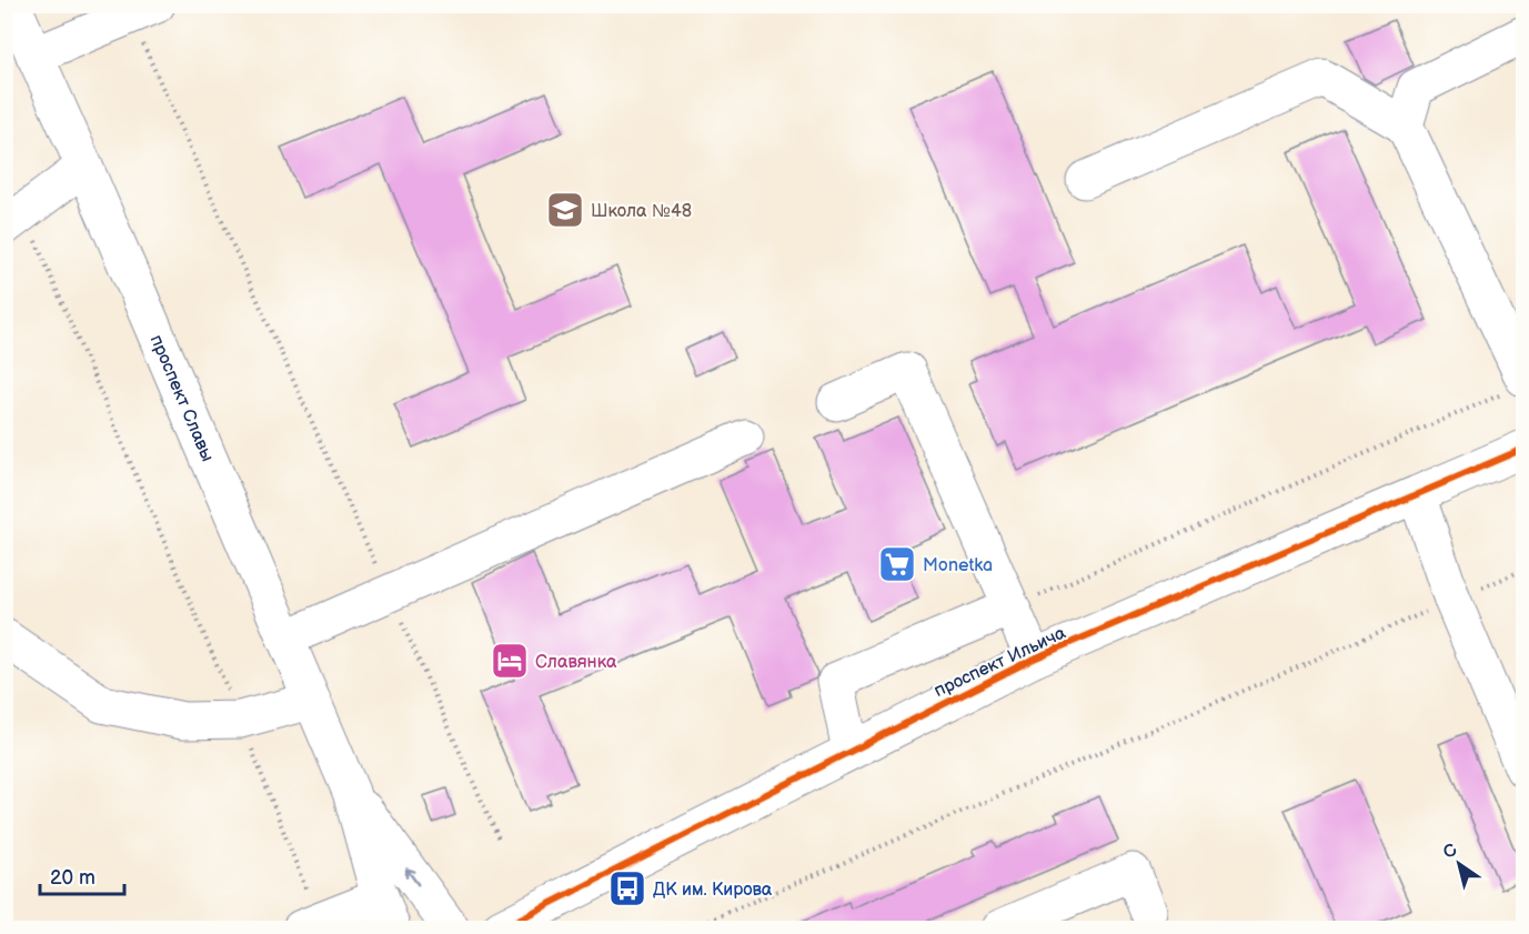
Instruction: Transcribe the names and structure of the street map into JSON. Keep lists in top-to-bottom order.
{
  "streets": {
    "main road": ["проспект Славы", "проспект Ильича"]
  },
  "places": {
    "school or university": ["Школа №48"],
    "supermarket": ["Monetka"],
    "hotel": ["Славянка"],
    "bus stop": ["ДК им. Кирова"]
  },
  "scale_bar": "20 m",
  "north": "top left"
}
